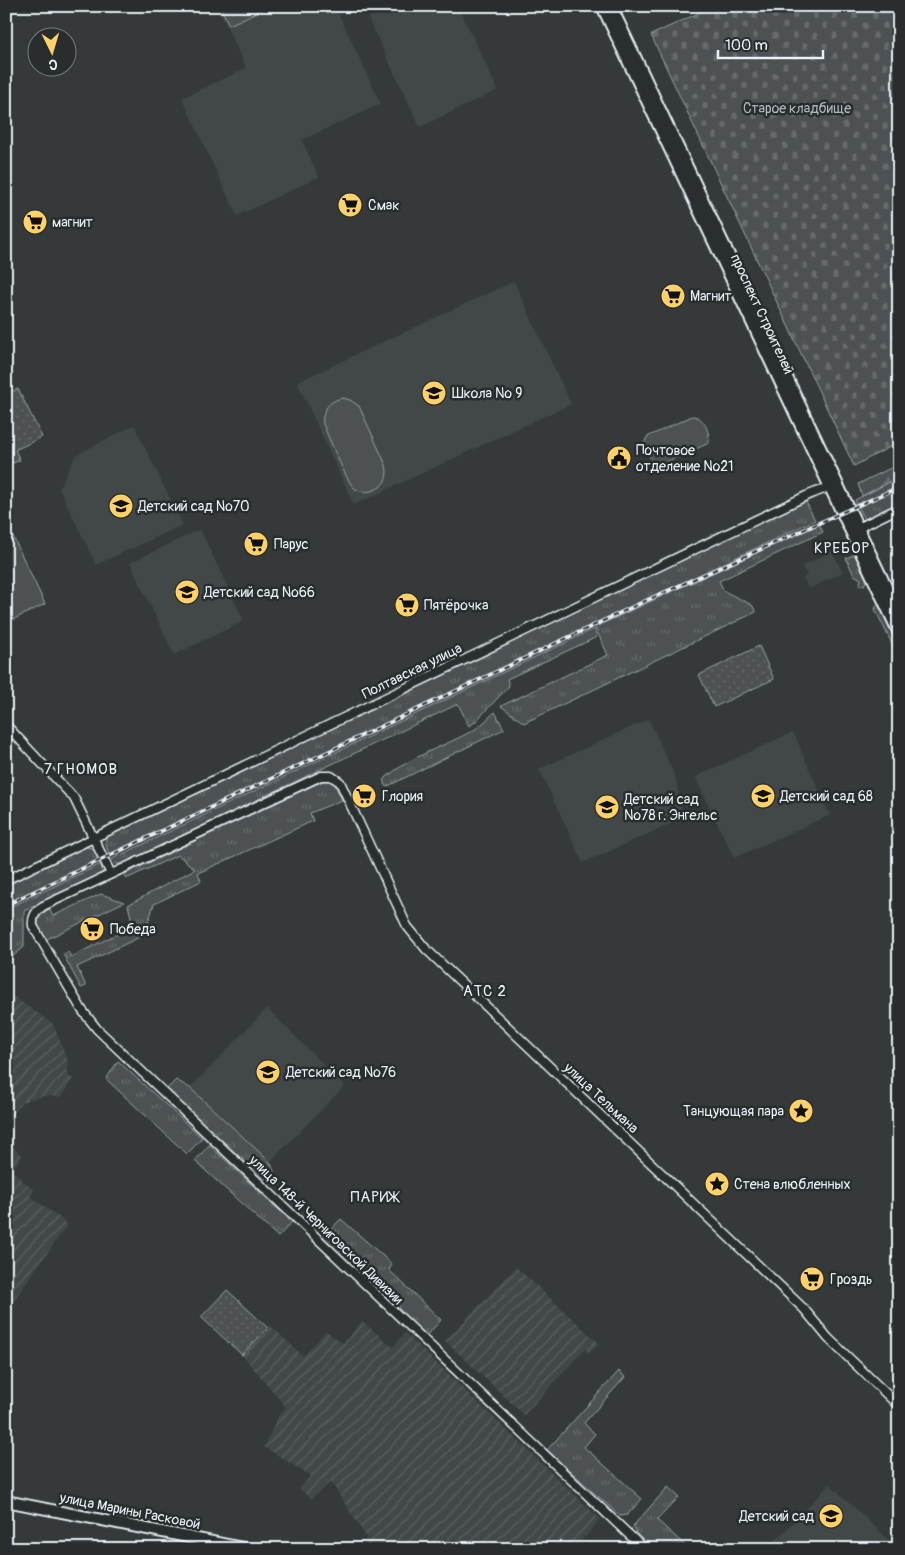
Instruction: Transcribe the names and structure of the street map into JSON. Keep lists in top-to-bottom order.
{
  "streets": {
    "main road": ["проспект Строителей", "улица Марины Расковой"],
    "street": ["Полтавская улица", "улица Тельмана", "улица 148-й Черниговской Дивизии"]
  },
  "crossings": [
    ["проспект Строителей", "Полтавская улица"],
    ["улица Тельмана", "улица 148-й Черниговской Дивизии"]
  ],
  "districts": [
    "КРЕБОР",
    "7 ГНОМОВ",
    "АТС 2",
    "ПАРИЖ"
  ],
  "parks": ["Старое кладбище"],
  "places": {
    "supermarket": [
      "Смак",
      "магнит",
      "Магнит",
      "Парус",
      "Пятёрочка",
      "Глория",
      "Победа",
      "Гроздь"
    ],
    "school or university": [
      "Школа № 9",
      "Детский сад №70",
      "Детский сад №66",
      "Детский сад 68",
      "Детский сад №78 г. Энгельс",
      "Детский сад №76",
      "Детский сад"
    ],
    "public building": ["Почтовое отделение №21"],
    "place": ["Танцующая пара", "Стена влюбленных"]
  },
  "scale_bar": "100 m",
  "north": "bottom"
}
